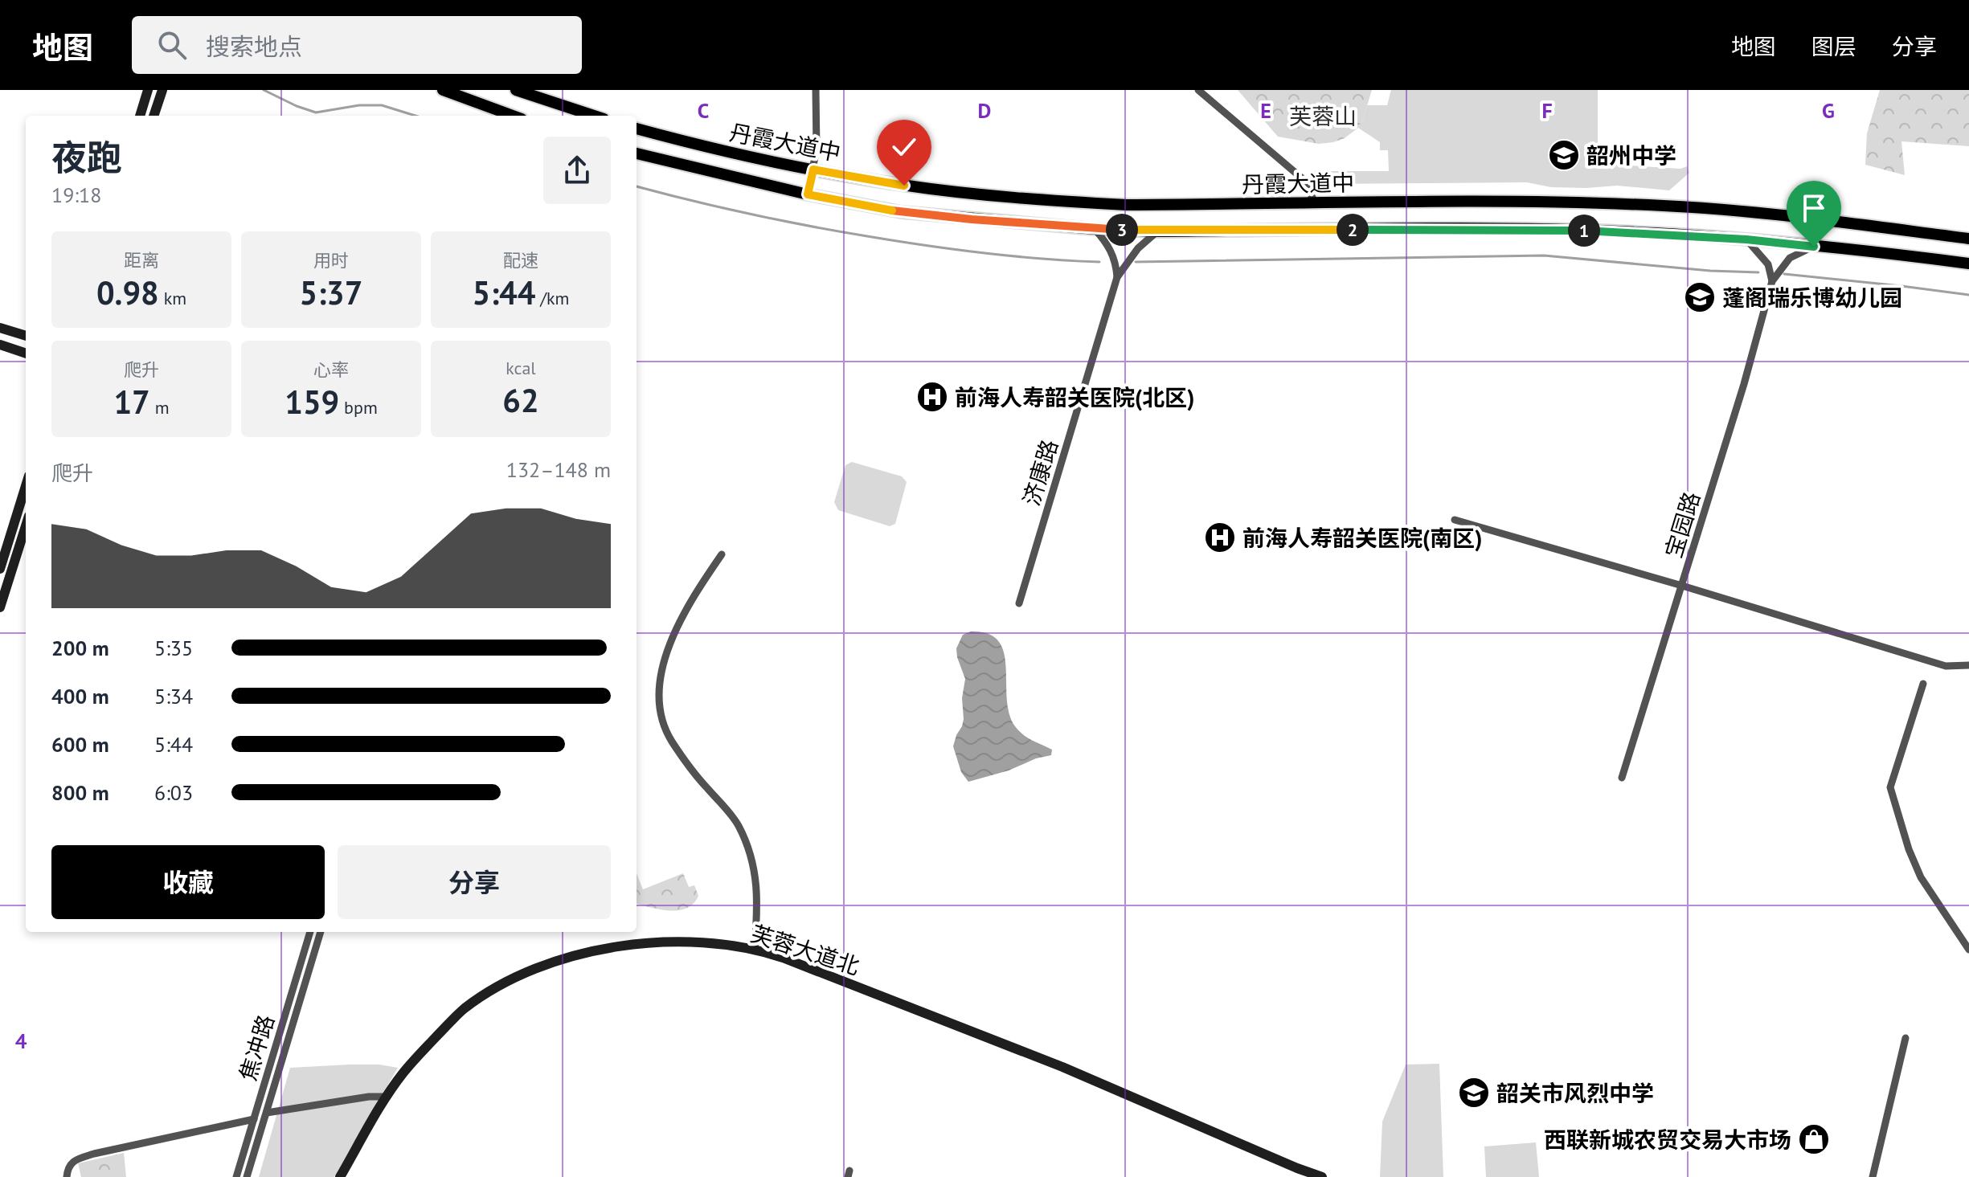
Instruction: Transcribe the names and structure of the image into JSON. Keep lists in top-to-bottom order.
{
  "streets": {
    "main road": ["丹霞大道中", "芙蓉大道北"],
    "street": ["济康路", "宝园路", "焦冲路"]
  },
  "crossings": [
    ["丹霞大道中", "济康路"],
    ["丹霞大道中", "宝园路"]
  ],
  "parks": ["芙蓉山"],
  "places": {
    "school or university": ["韶州中学", "蓬阁瑞乐博幼儿园", "韶关市风烈中学"],
    "hospital": ["前海人寿韶关医院(北区)", "前海人寿韶关医院(南区)"],
    "shop": ["西联新城农贸交易大市场"]
  },
  "page": {
    "header": "地图",
    "search": "搜索地点",
    "nav": ["地图", "图层", "分享"],
    "heading": ["夜跑", "19:18"],
    "pins": ["2", "3", "1"],
    "stats": [
      ["距离", "0.98 km"],
      ["用时", "5:37"],
      ["配速", "5:44 /km"],
      ["爬升", "17 m"],
      ["心率", "159 bpm"],
      ["kcal", "62"]
    ],
    "chart": ["爬升", "132–148 m"],
    "list": [
      {
        "name": "200 m",
        "note": "5:35"
      },
      {
        "name": "400 m",
        "note": "5:34"
      },
      {
        "name": "600 m",
        "note": "5:44"
      },
      {
        "name": "800 m",
        "note": "6:03"
      }
    ],
    "buttons": ["收藏", "分享"]
  },
  "grid": {
    "columns": [
      "C",
      "D",
      "E",
      "F",
      "G"
    ],
    "rows": ["4"]
  }
}
